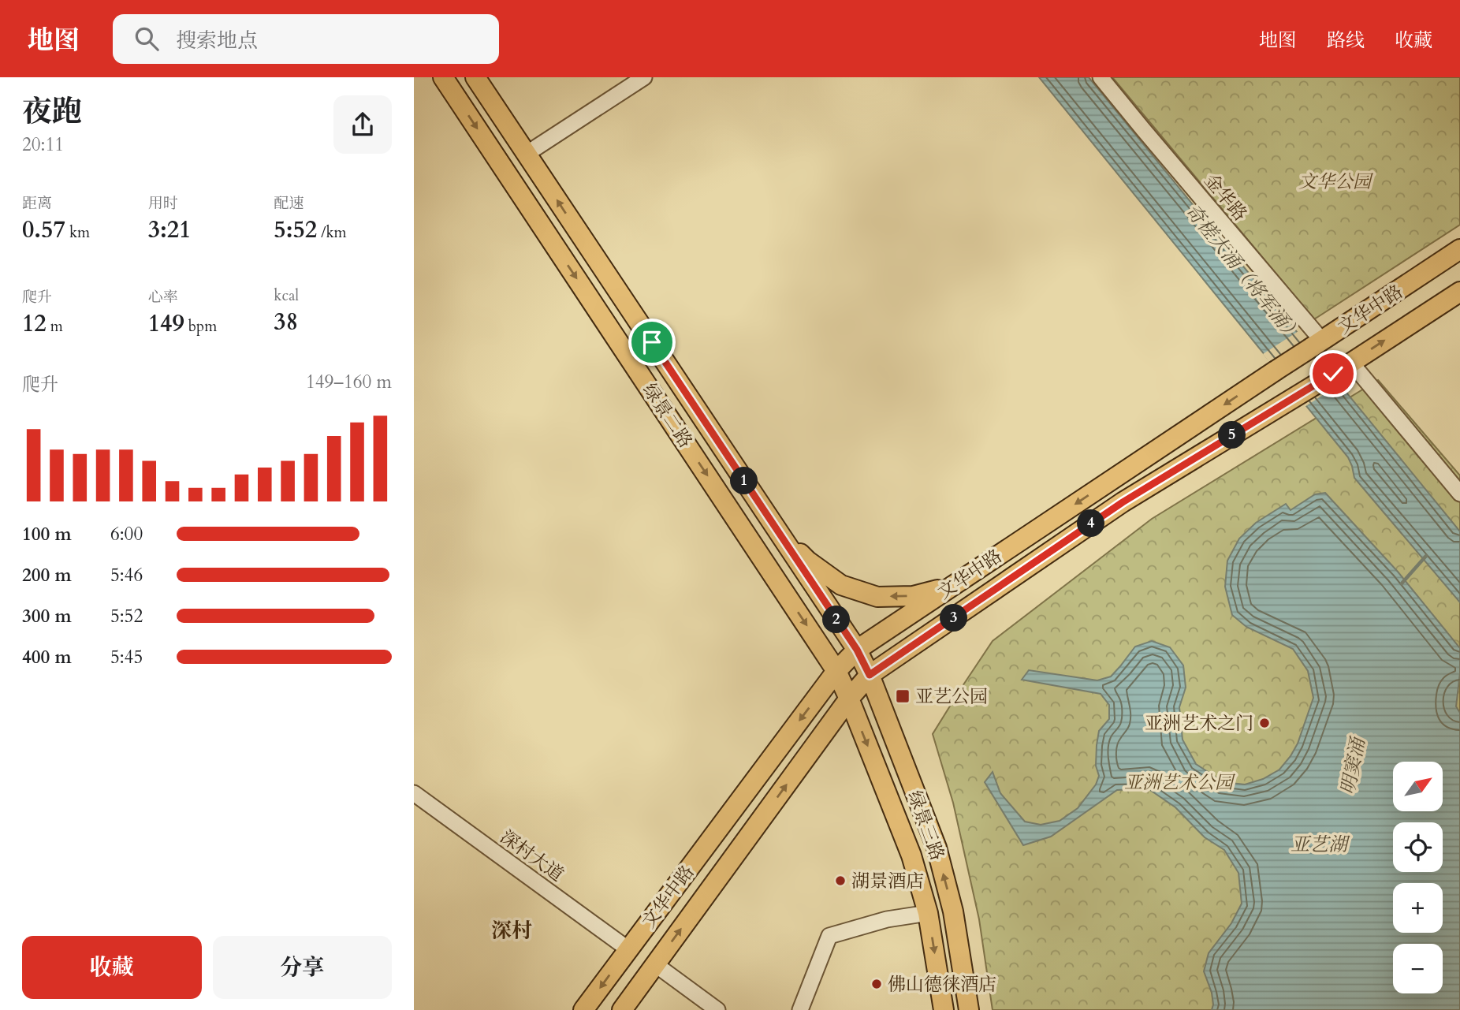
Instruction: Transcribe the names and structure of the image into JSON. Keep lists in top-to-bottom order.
{
  "streets": {
    "main road": ["文华中路", "绿景二路", "绿景三路"],
    "street": ["金华路", "深村大道"]
  },
  "crossings": [
    ["金华路", "文华中路"],
    ["文华中路", "绿景二路"],
    ["文华中路", "绿景三路"],
    ["文华中路", "深村大道"],
    ["绿景二路", "绿景三路"]
  ],
  "districts": ["深村"],
  "water": ["奇槎大涌（将军涌）", "明窦涌", "亚艺湖"],
  "parks": ["文华公园", "亚洲艺术公园"],
  "places": {
    "transit": ["亚艺公园"],
    "other": ["亚洲艺术之门", "湖景酒店", "佛山德徕酒店"]
  },
  "north": "top right",
  "page": {
    "header": "地图",
    "search": "搜索地点",
    "nav": ["地图", "路线", "收藏"],
    "heading": ["夜跑", "20:11"],
    "stats": [
      ["距离", "0.57 km"],
      ["用时", "3:21"],
      ["配速", "5:52 /km"],
      ["爬升", "12 m"],
      ["心率", "149 bpm"],
      ["kcal", "38"]
    ],
    "chart": ["爬升", "149–160 m"],
    "pins": [
      "5",
      "1",
      "4",
      "3",
      "2"
    ],
    "list": [
      {
        "name": "100 m",
        "note": "6:00"
      },
      {
        "name": "200 m",
        "note": "5:46"
      },
      {
        "name": "300 m",
        "note": "5:52"
      },
      {
        "name": "400 m",
        "note": "5:45"
      }
    ],
    "map_buttons": ["+", "−"],
    "buttons": ["收藏", "分享"]
  }
}
